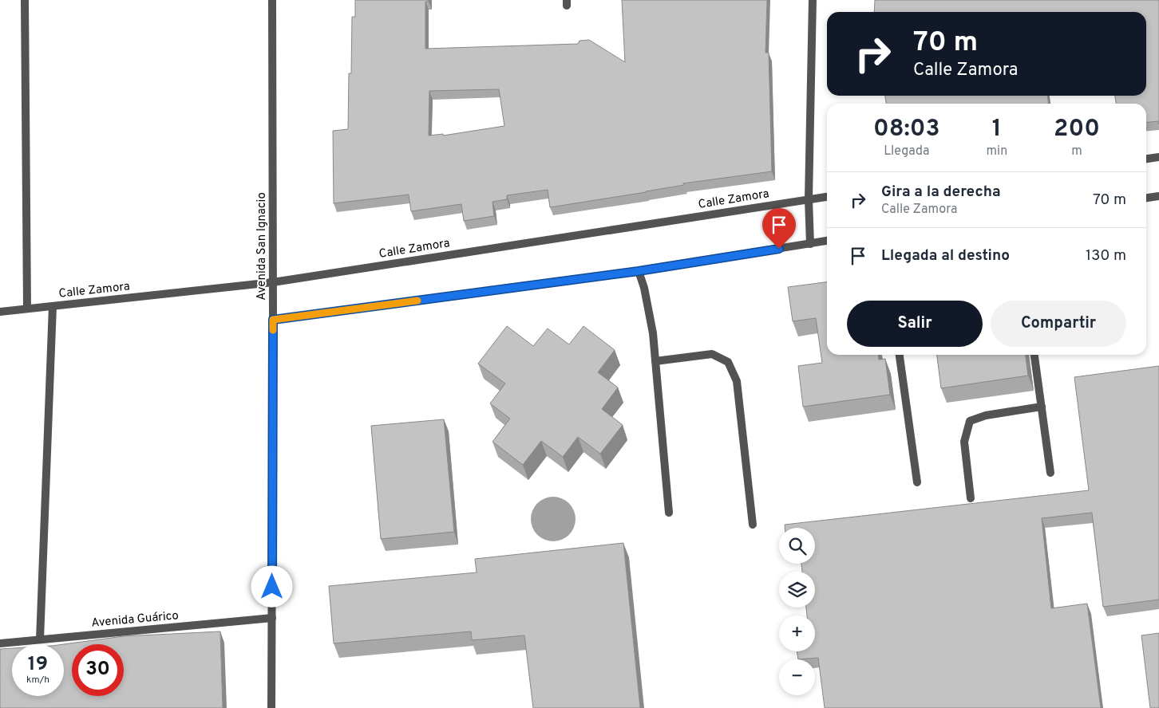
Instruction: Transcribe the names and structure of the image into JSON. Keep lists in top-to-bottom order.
{
  "streets": {
    "street": ["Calle Zamora", "Avenida San Ignacio", "Avenida Guárico"]
  },
  "crossings": [
    ["Calle Zamora", "Avenida San Ignacio"],
    ["Avenida San Ignacio", "Avenida Guárico"]
  ],
  "page": {
    "turn": ["70 m", "Calle Zamora"],
    "eta": [
      "08:03",
      "Llegada",
      "1",
      "min",
      "200",
      "m"
    ],
    "list": [
      {
        "name": "Gira a la derecha",
        "note": "Calle Zamora",
        "value": "70 m"
      },
      {
        "name": "Llegada al destino",
        "value": "130 m"
      }
    ],
    "buttons": ["Salir", "Compartir"],
    "map_buttons": ["+", "−"],
    "speed": "19 km/h",
    "limit": "30"
  }
}
